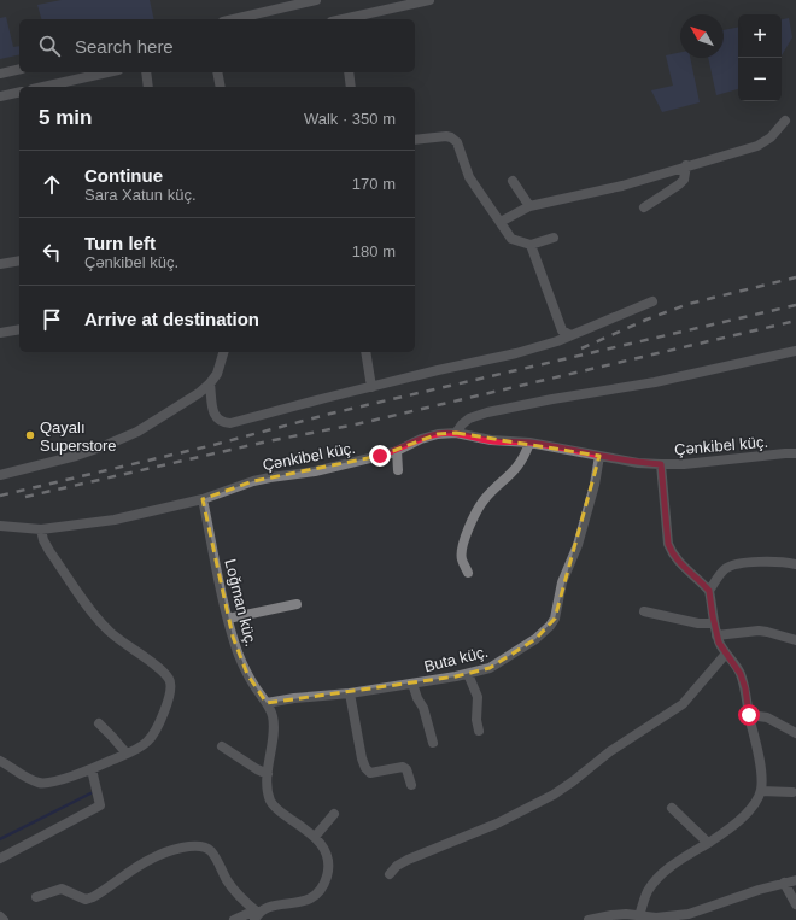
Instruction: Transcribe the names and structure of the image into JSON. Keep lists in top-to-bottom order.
{
  "streets": {
    "street": ["Çənkibel küç.", "Loğman küç.", "Buta küç."]
  },
  "crossings": [
    ["Çənkibel küç.", "Loğman küç."],
    ["Çənkibel küç.", "Buta küç."],
    ["Loğman küç.", "Buta küç."]
  ],
  "places": ["Qayalı Superstore"],
  "north": "top left",
  "page": {
    "map_buttons": ["+", "−"],
    "search": "Search here",
    "heading": ["5 min", "Walk · 350 m"],
    "list": [
      ["Continue", "Sara Xatun küç.", "170 m"],
      ["Turn left", "Çənkibel küç.", "180 m"],
      "Arrive at destination"
    ]
  }
}
